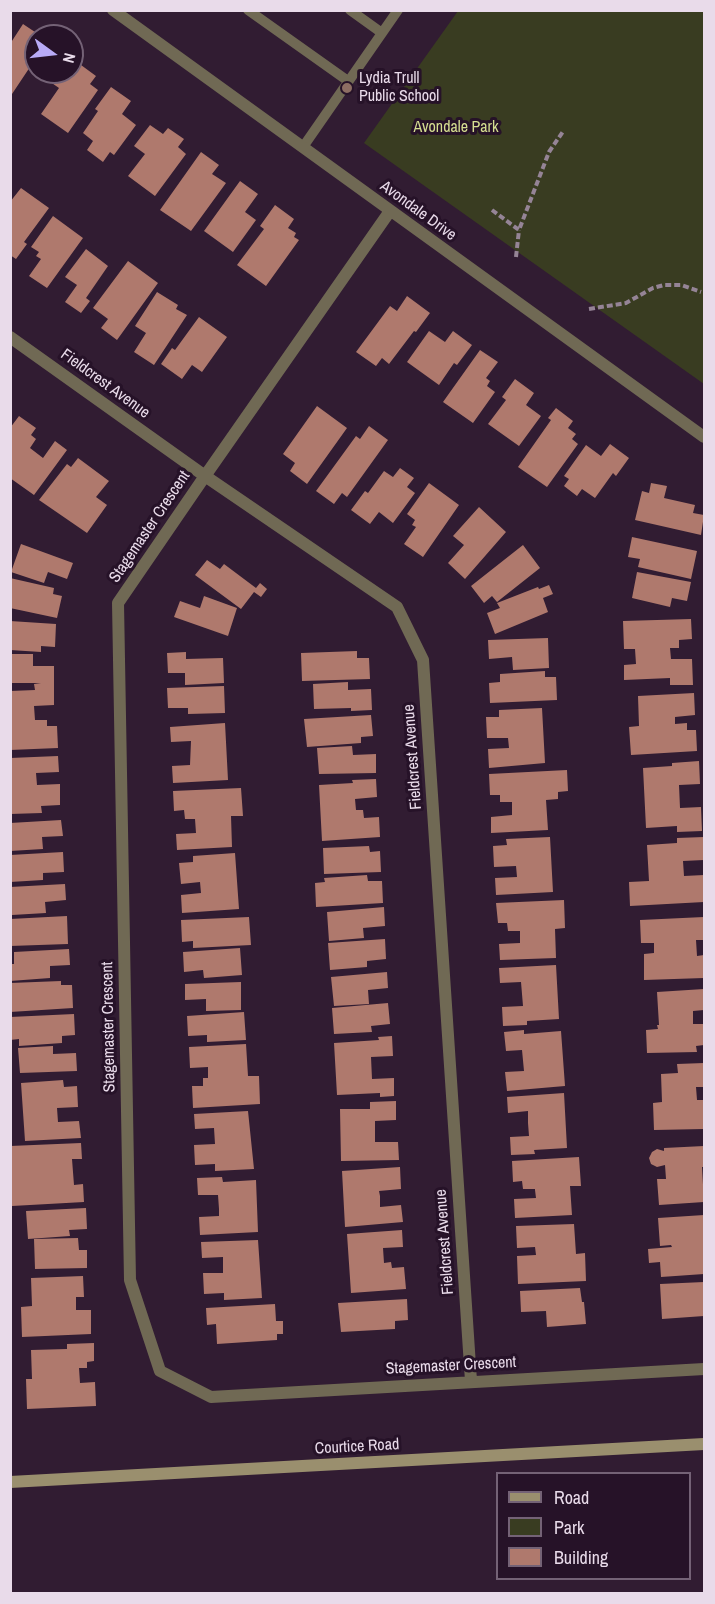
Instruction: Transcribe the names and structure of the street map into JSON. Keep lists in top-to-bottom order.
{
  "streets": {
    "main road": ["Courtice Road"],
    "street": ["Avondale Drive", "Fieldcrest Avenue", "Stagemaster Crescent"]
  },
  "crossings": [
    ["Avondale Drive", "Stagemaster Crescent"],
    ["Fieldcrest Avenue", "Stagemaster Crescent"]
  ],
  "parks": ["Avondale Park"],
  "places": ["Lydia Trull Public School"],
  "legend": ["Road", "Park", "Building"],
  "north": "right"
}
